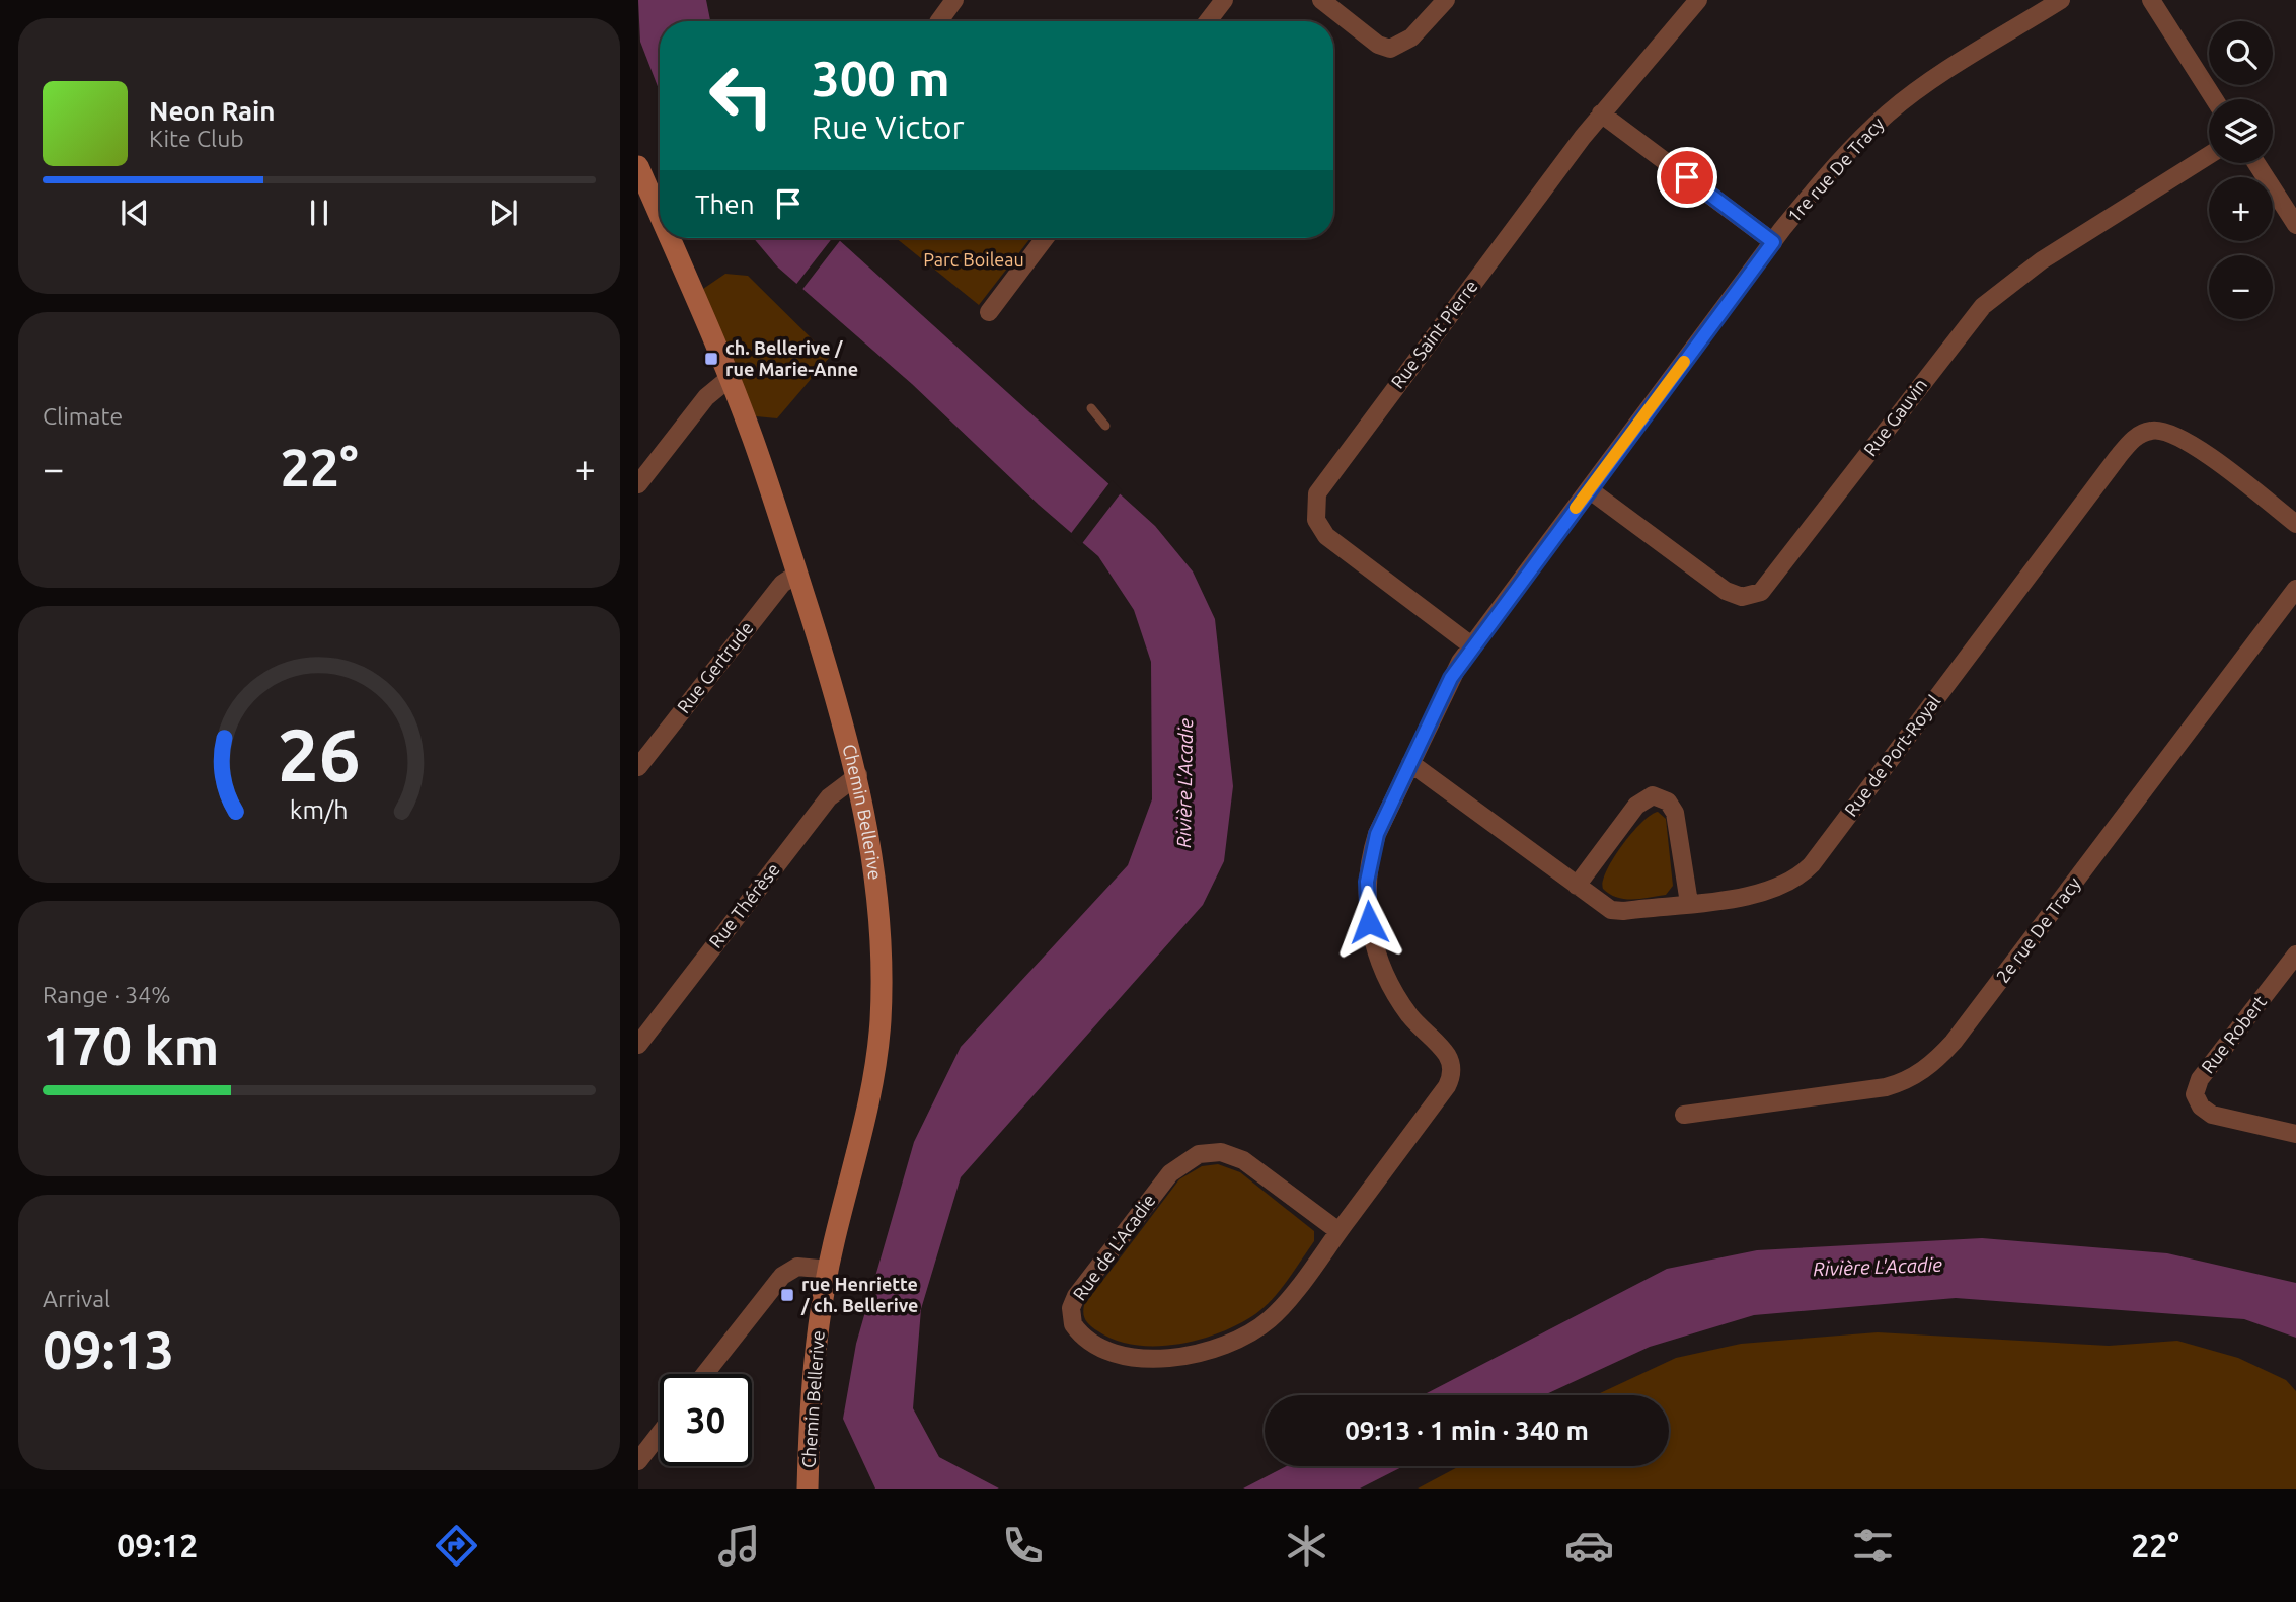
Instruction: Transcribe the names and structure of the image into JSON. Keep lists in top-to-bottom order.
{
  "streets": {
    "street": [
      "1re rue De Tracy",
      "Rue Saint Pierre",
      "Rue Gauvin",
      "Rue Gertrude",
      "Rue de Port-Royal",
      "Chemin Bellerive",
      "Rue Thérèse",
      "2e rue De Tracy",
      "Rue Robert",
      "Rue de L'Acadie"
    ]
  },
  "crossings": [
    ["1re rue De Tracy", "Rue Saint Pierre"],
    ["1re rue De Tracy", "Rue Gauvin"],
    ["1re rue De Tracy", "Rue de Port-Royal"],
    ["1re rue De Tracy", "Rue de L'Acadie"],
    ["Rue Gertrude", "Chemin Bellerive"],
    ["Chemin Bellerive", "Rue Thérèse"]
  ],
  "water": ["Rivière L'Acadie"],
  "parks": ["Parc Boileau"],
  "places": {
    "transit": ["ch. Bellerive / rue Marie-Anne", "rue Henriette / ch. Bellerive"]
  },
  "page": {
    "map_buttons": ["+", "−"],
    "turn": ["300 m", "Rue Victor"],
    "song": ["Neon Rain", "Kite Club"],
    "then": "Then",
    "tile": [
      "Climate",
      ["Range · 34%", "170 km"],
      ["Arrival", "09:13"]
    ],
    "heat": ["−", "22°", "+"],
    "limit": "30",
    "trip": "09:13 · 1 min · 340 m",
    "tabs": ["09:12", "22°"],
    "gauge": ["26", "km/h"]
  }
}
